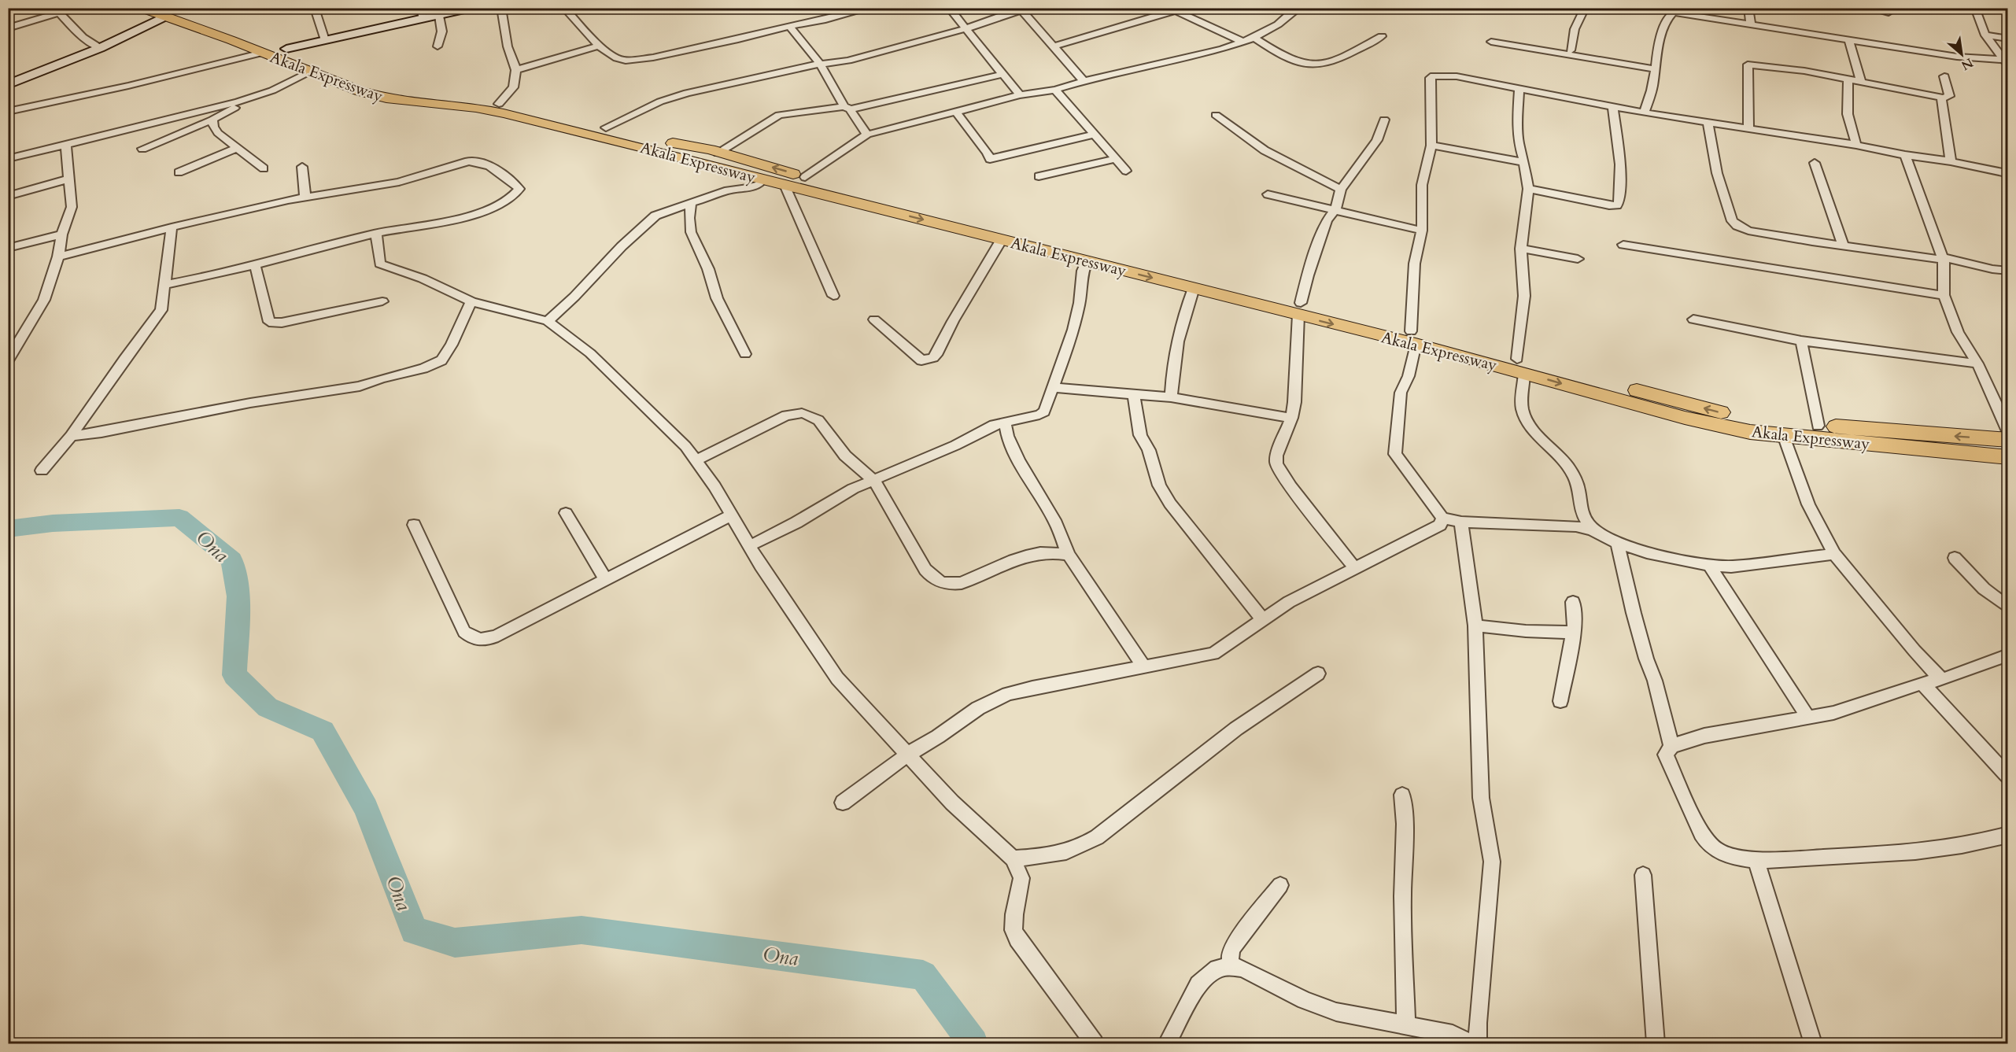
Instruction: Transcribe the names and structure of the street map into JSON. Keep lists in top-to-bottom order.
{
  "streets": {
    "main road": ["Akala Expressway"]
  },
  "water": ["Ona"],
  "north": "bottom right"
}
